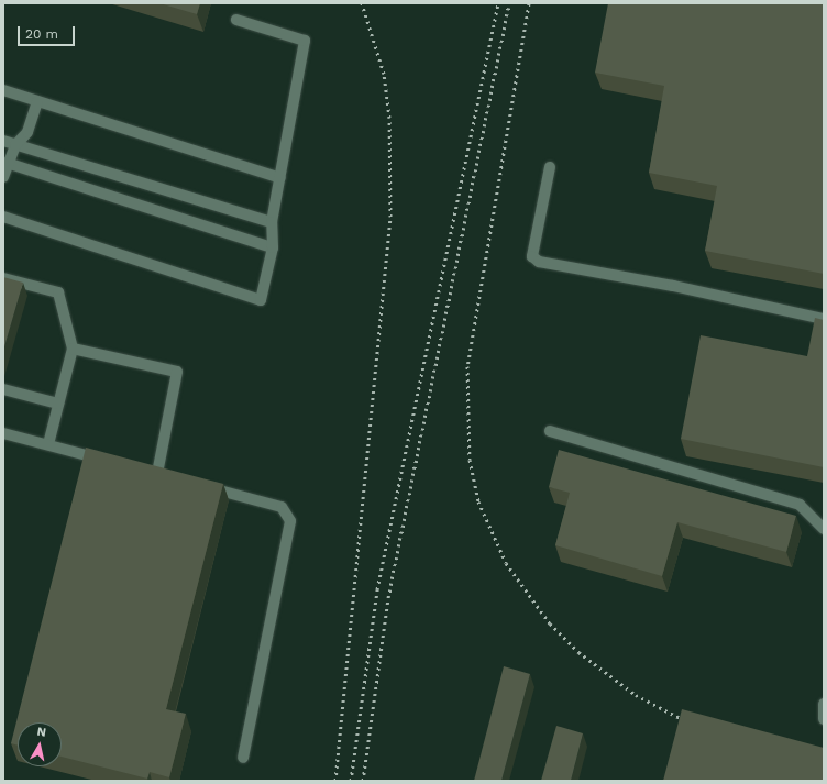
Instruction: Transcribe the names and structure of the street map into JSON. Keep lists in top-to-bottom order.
{
  "scale_bar": "20 m",
  "north": "top"
}
